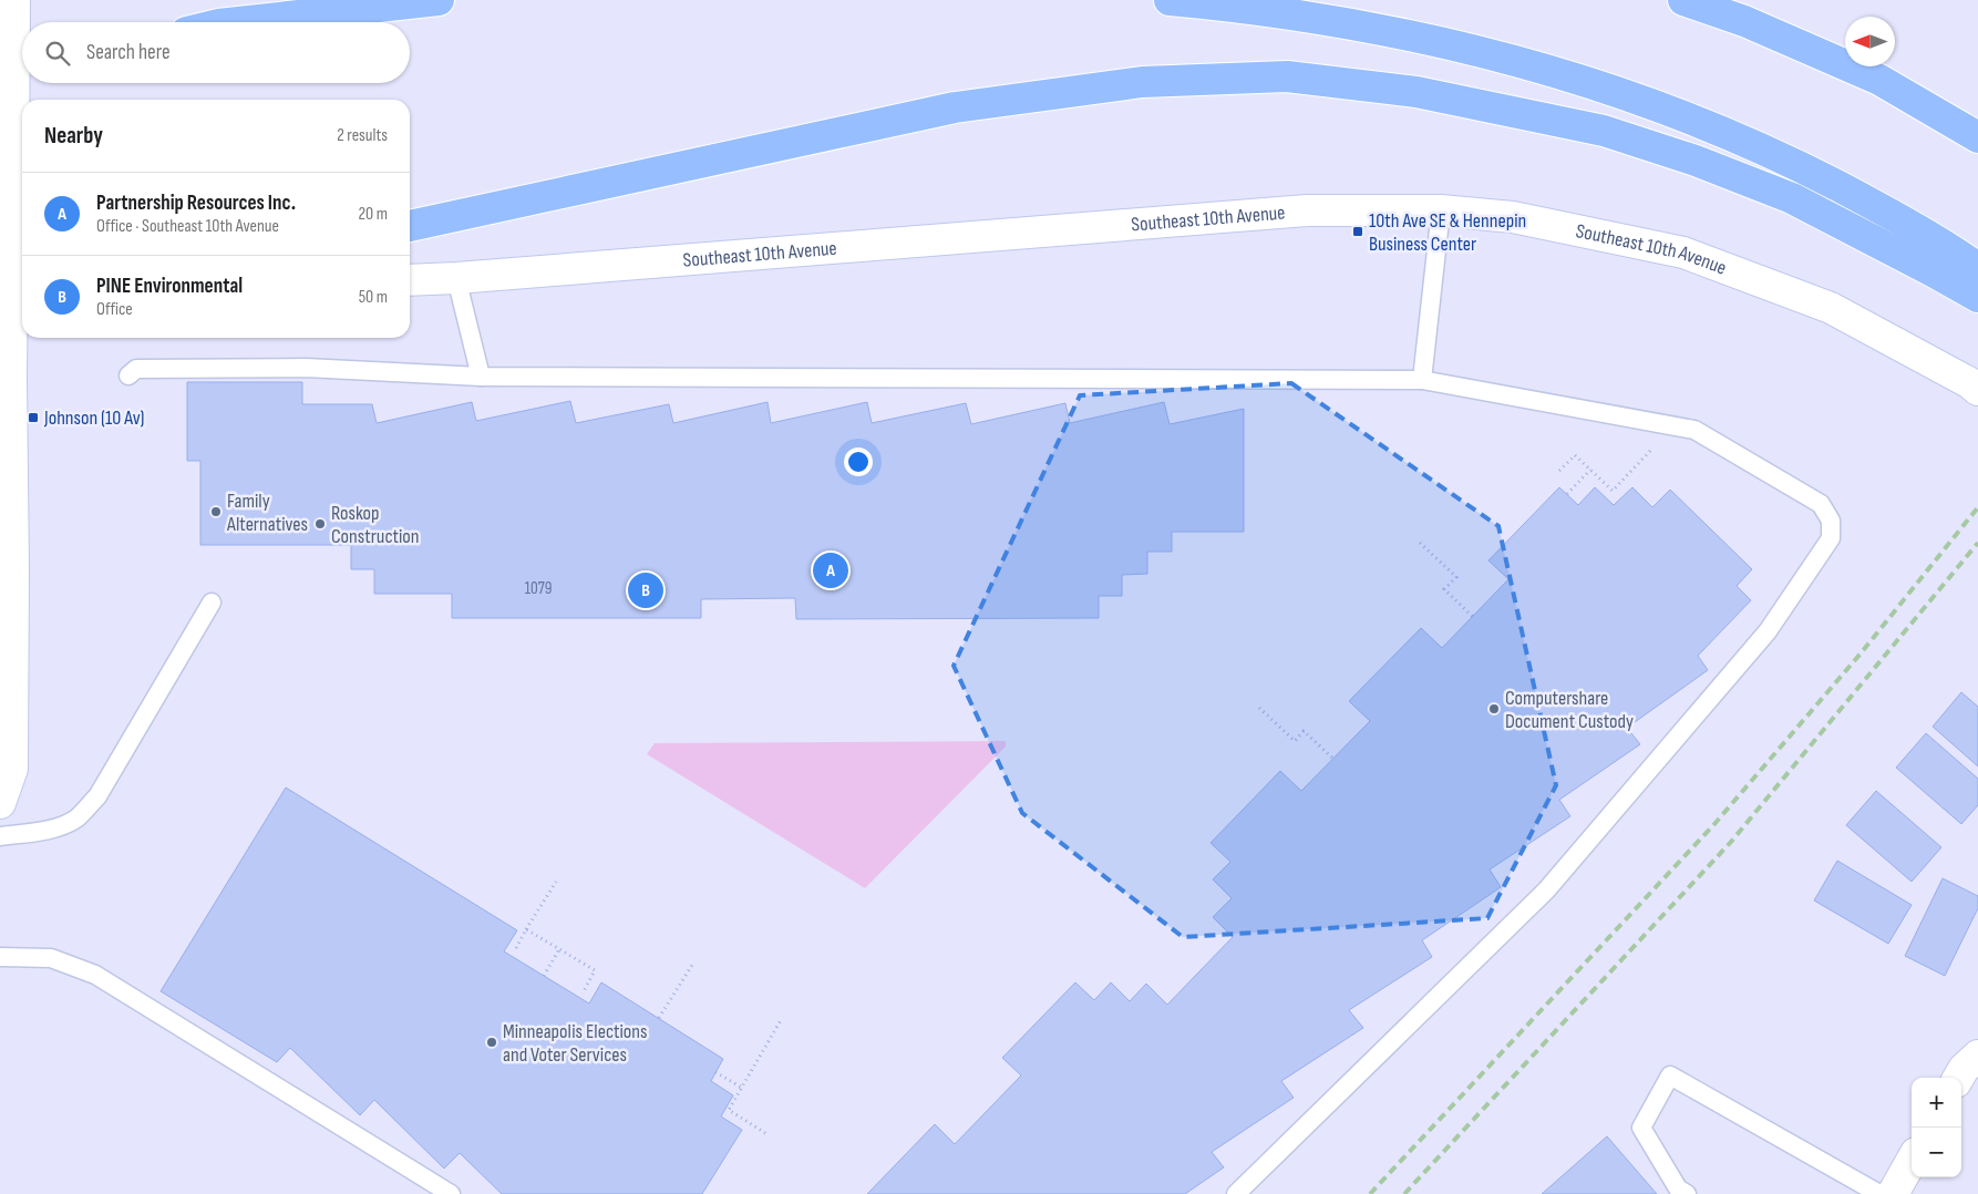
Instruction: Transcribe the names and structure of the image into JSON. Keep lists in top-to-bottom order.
{
  "streets": {
    "street": ["Southeast 10th Avenue"]
  },
  "places": {
    "transit": ["10th Ave SE & Hennepin Business Center", "Johnson (10 Av)"],
    "other": [
      "Family Alternatives",
      "Roskop Construction",
      "Computershare Document Custody",
      "Minneapolis Elections and Voter Services"
    ]
  },
  "house_numbers": ["1079"],
  "north": "left",
  "page": {
    "search": "Search here",
    "heading": ["Nearby", "2 results"],
    "list": [
      {
        "mark": "A",
        "name": "Partnership Resources Inc.",
        "note": "Office · Southeast 10th Avenue",
        "value": "20 m"
      },
      {
        "mark": "B",
        "name": "PINE Environmental",
        "note": "Office",
        "value": "50 m"
      }
    ],
    "pins": ["A", "B"],
    "map_buttons": ["+", "−"]
  }
}
